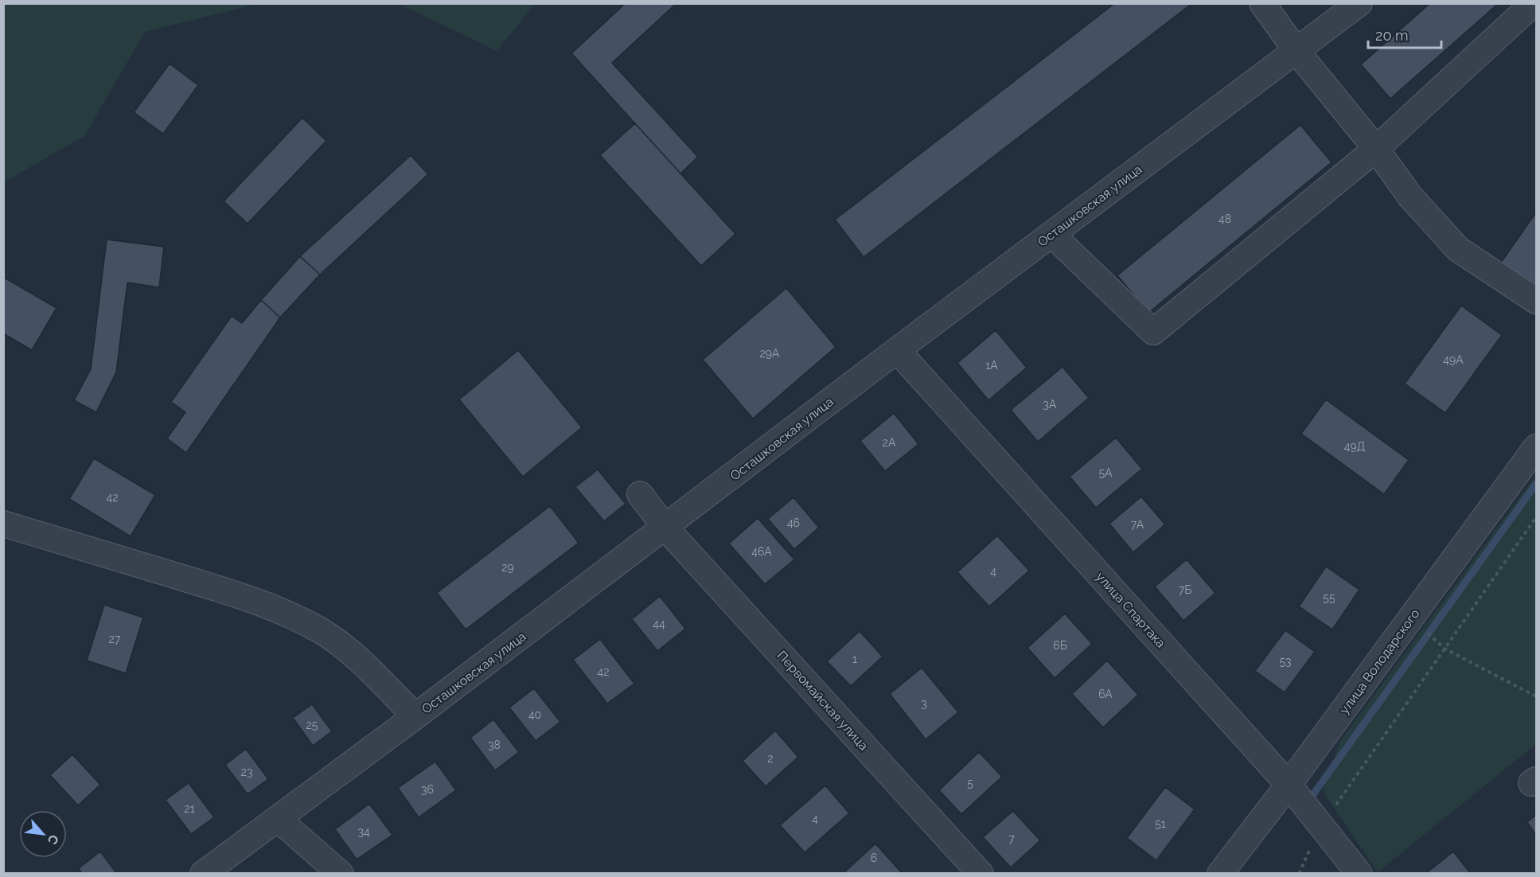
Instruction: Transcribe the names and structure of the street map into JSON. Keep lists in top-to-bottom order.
{
  "streets": {
    "street": [
      "Осташковская улица",
      "улица Спартака",
      "улица Володарского",
      "Первомайская улица"
    ]
  },
  "crossings": [
    ["Осташковская улица", "улица Спартака"],
    ["Осташковская улица", "Первомайская улица"],
    ["улица Спартака", "улица Володарского"]
  ],
  "house_numbers": [
    "48",
    "29А",
    "49А",
    "1А",
    "3А",
    "2А",
    "49Д",
    "5А",
    "42",
    "46",
    "7А",
    "46А",
    "29",
    "4",
    "7Б",
    "55",
    "44",
    "27",
    "6Б",
    "1",
    "53",
    "42",
    "6А",
    "3",
    "40",
    "25",
    "38",
    "2",
    "23",
    "5",
    "36",
    "21",
    "4",
    "51",
    "34",
    "7",
    "6"
  ],
  "scale_bar": "20 m",
  "north": "bottom right"
}
